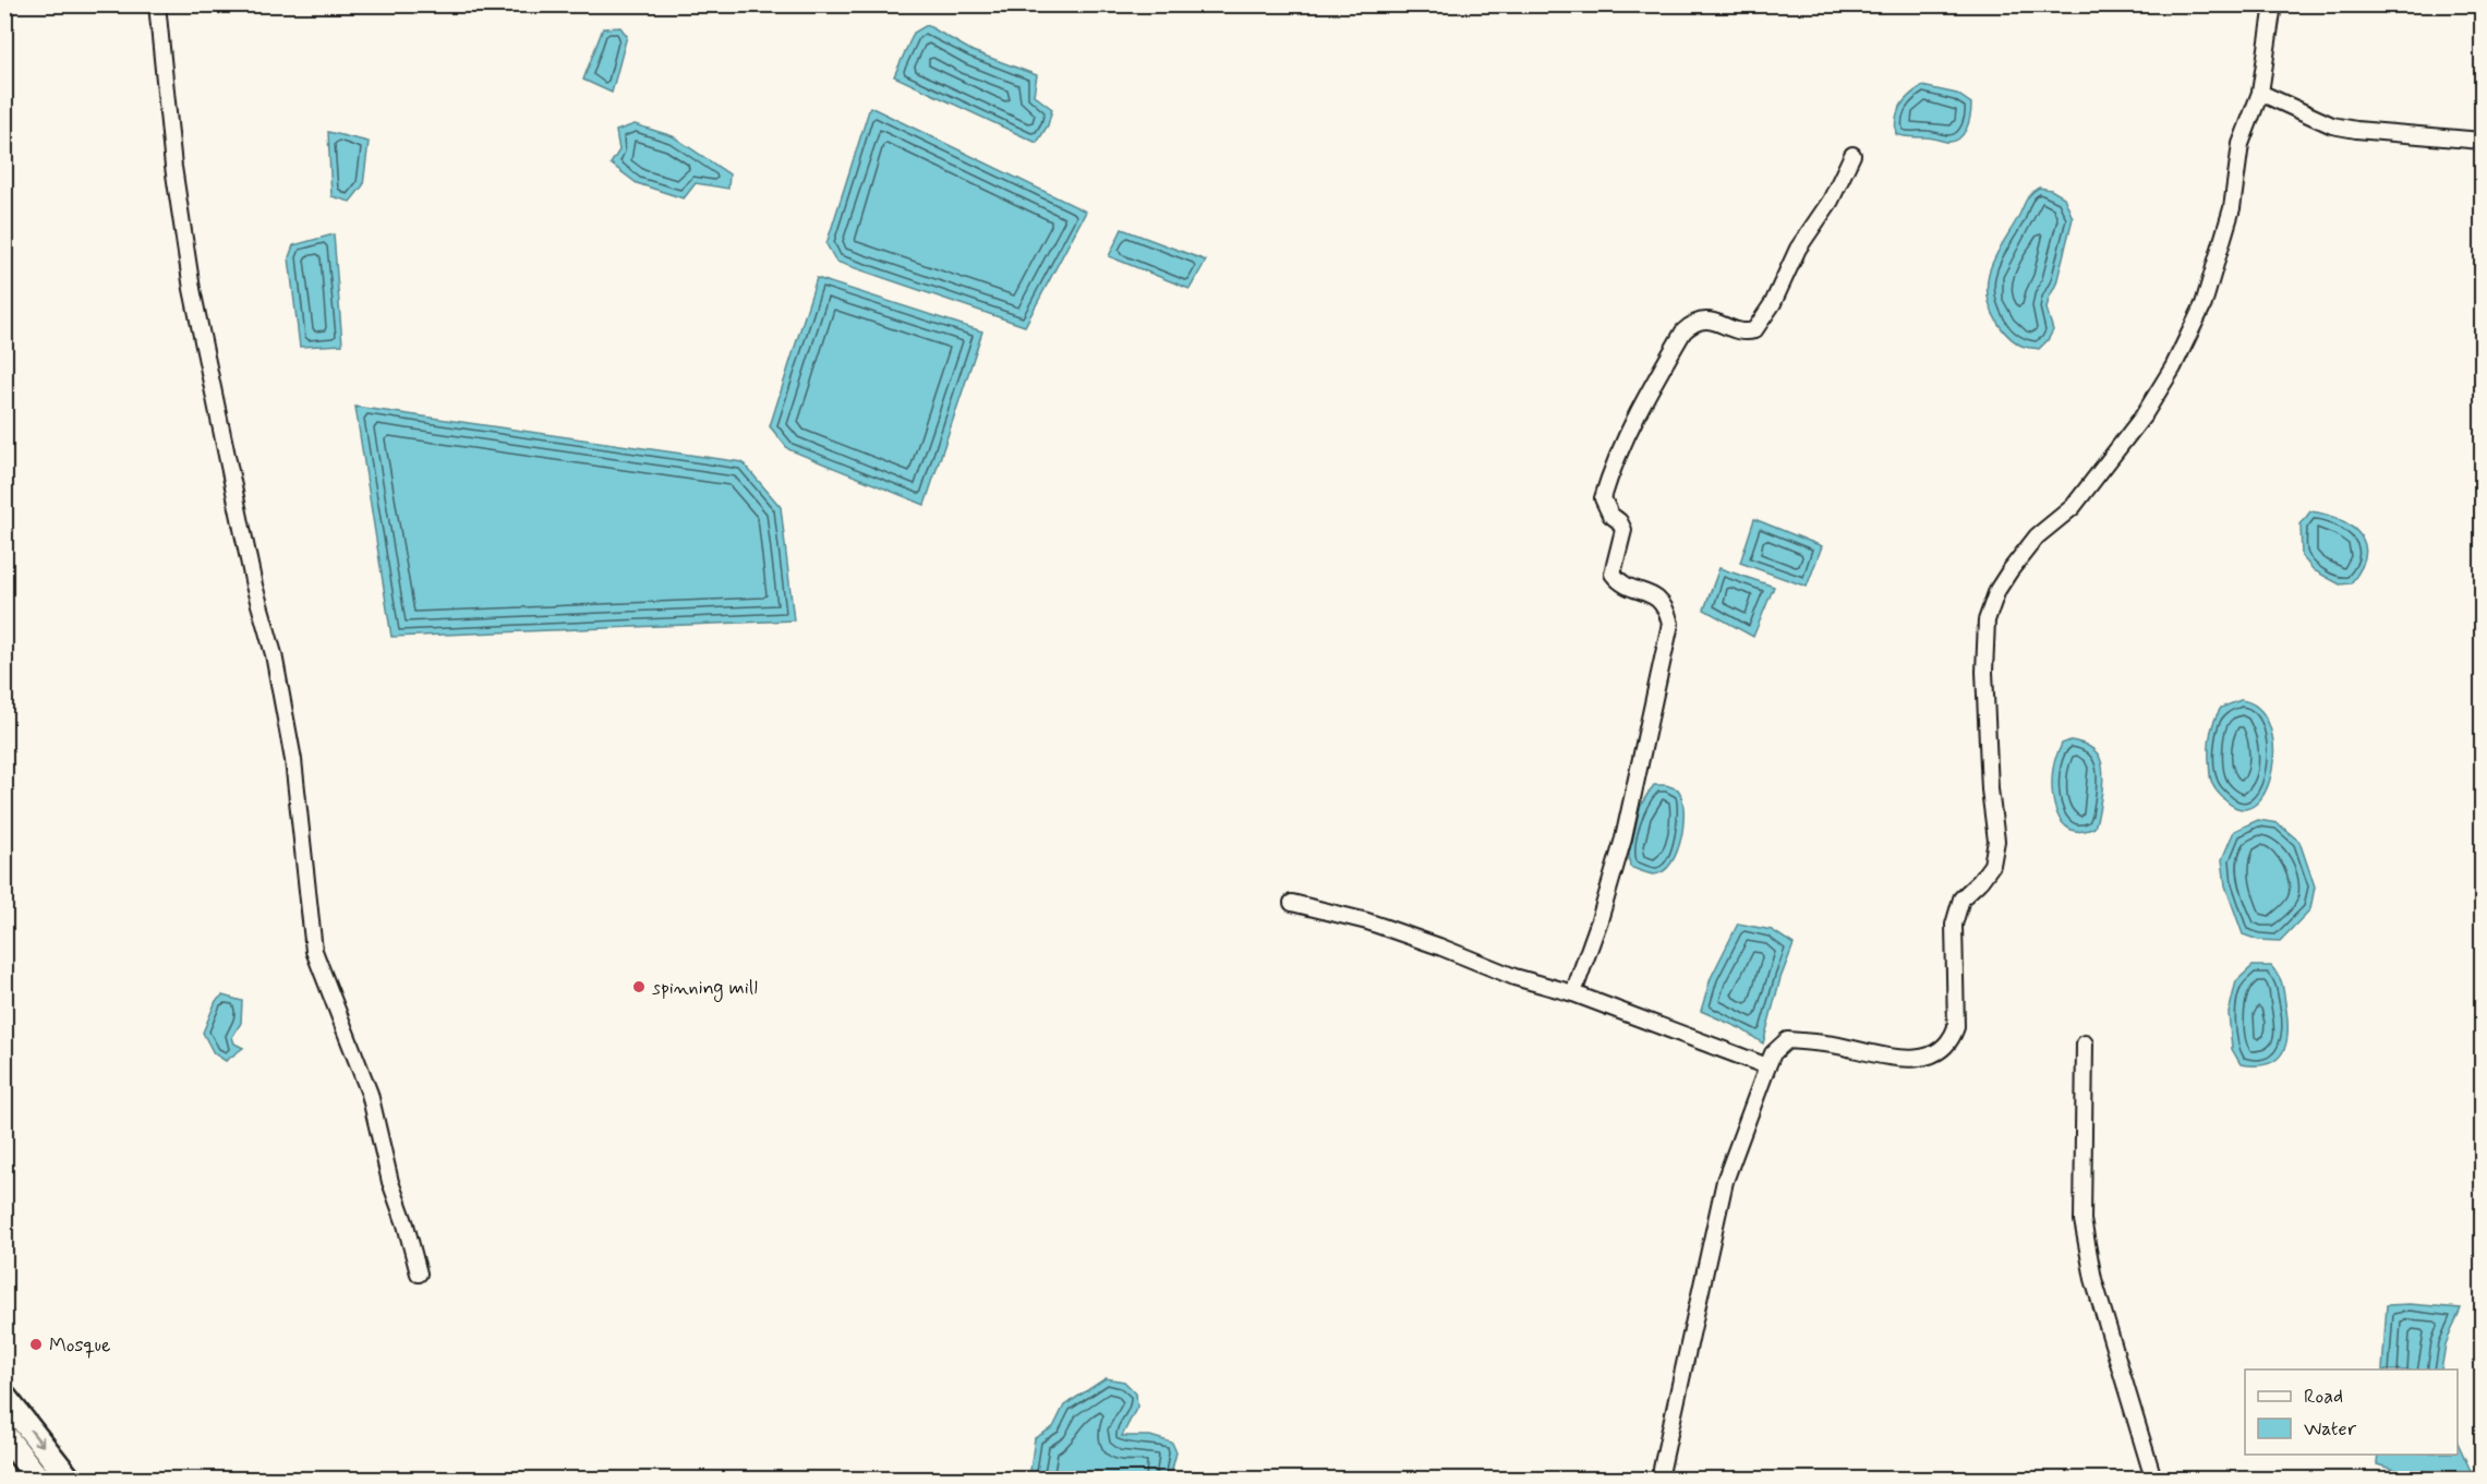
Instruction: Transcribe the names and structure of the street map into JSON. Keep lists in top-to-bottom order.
{
  "places": ["spinning mill", "Mosque"],
  "legend": ["Road", "Water"]
}
